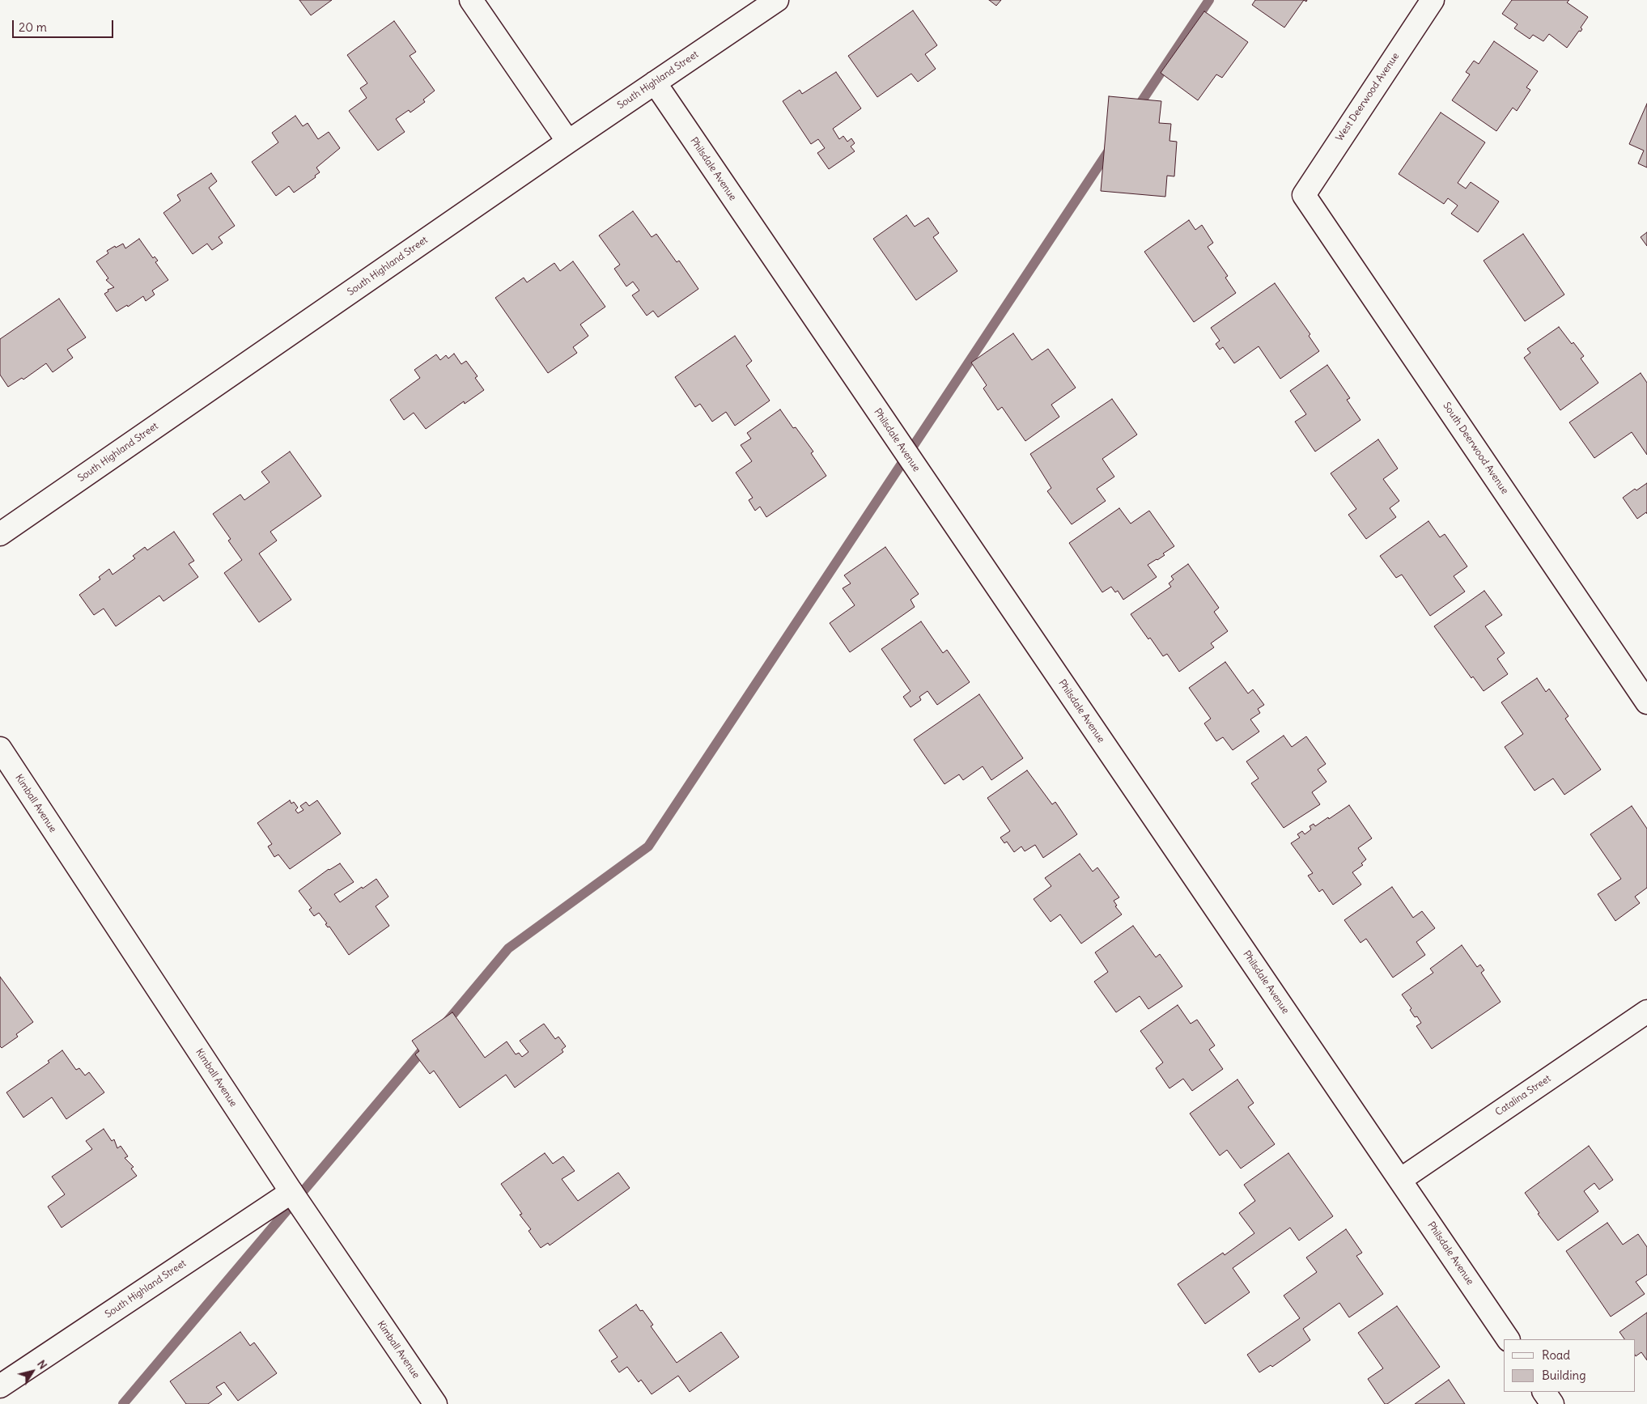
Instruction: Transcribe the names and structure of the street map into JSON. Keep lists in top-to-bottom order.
{
  "streets": {
    "street": [
      "South Highland Street",
      "West Deerwood Avenue",
      "Philsdale Avenue",
      "South Deerwood Avenue",
      "Kimball Avenue",
      "Catalina Street"
    ]
  },
  "crossings": [
    ["South Highland Street", "Philsdale Avenue"],
    ["South Highland Street", "Kimball Avenue"],
    ["West Deerwood Avenue", "South Deerwood Avenue"],
    ["Philsdale Avenue", "Catalina Street"]
  ],
  "legend": ["Road", "Building"],
  "scale_bar": "20 m",
  "north": "top right"
}
